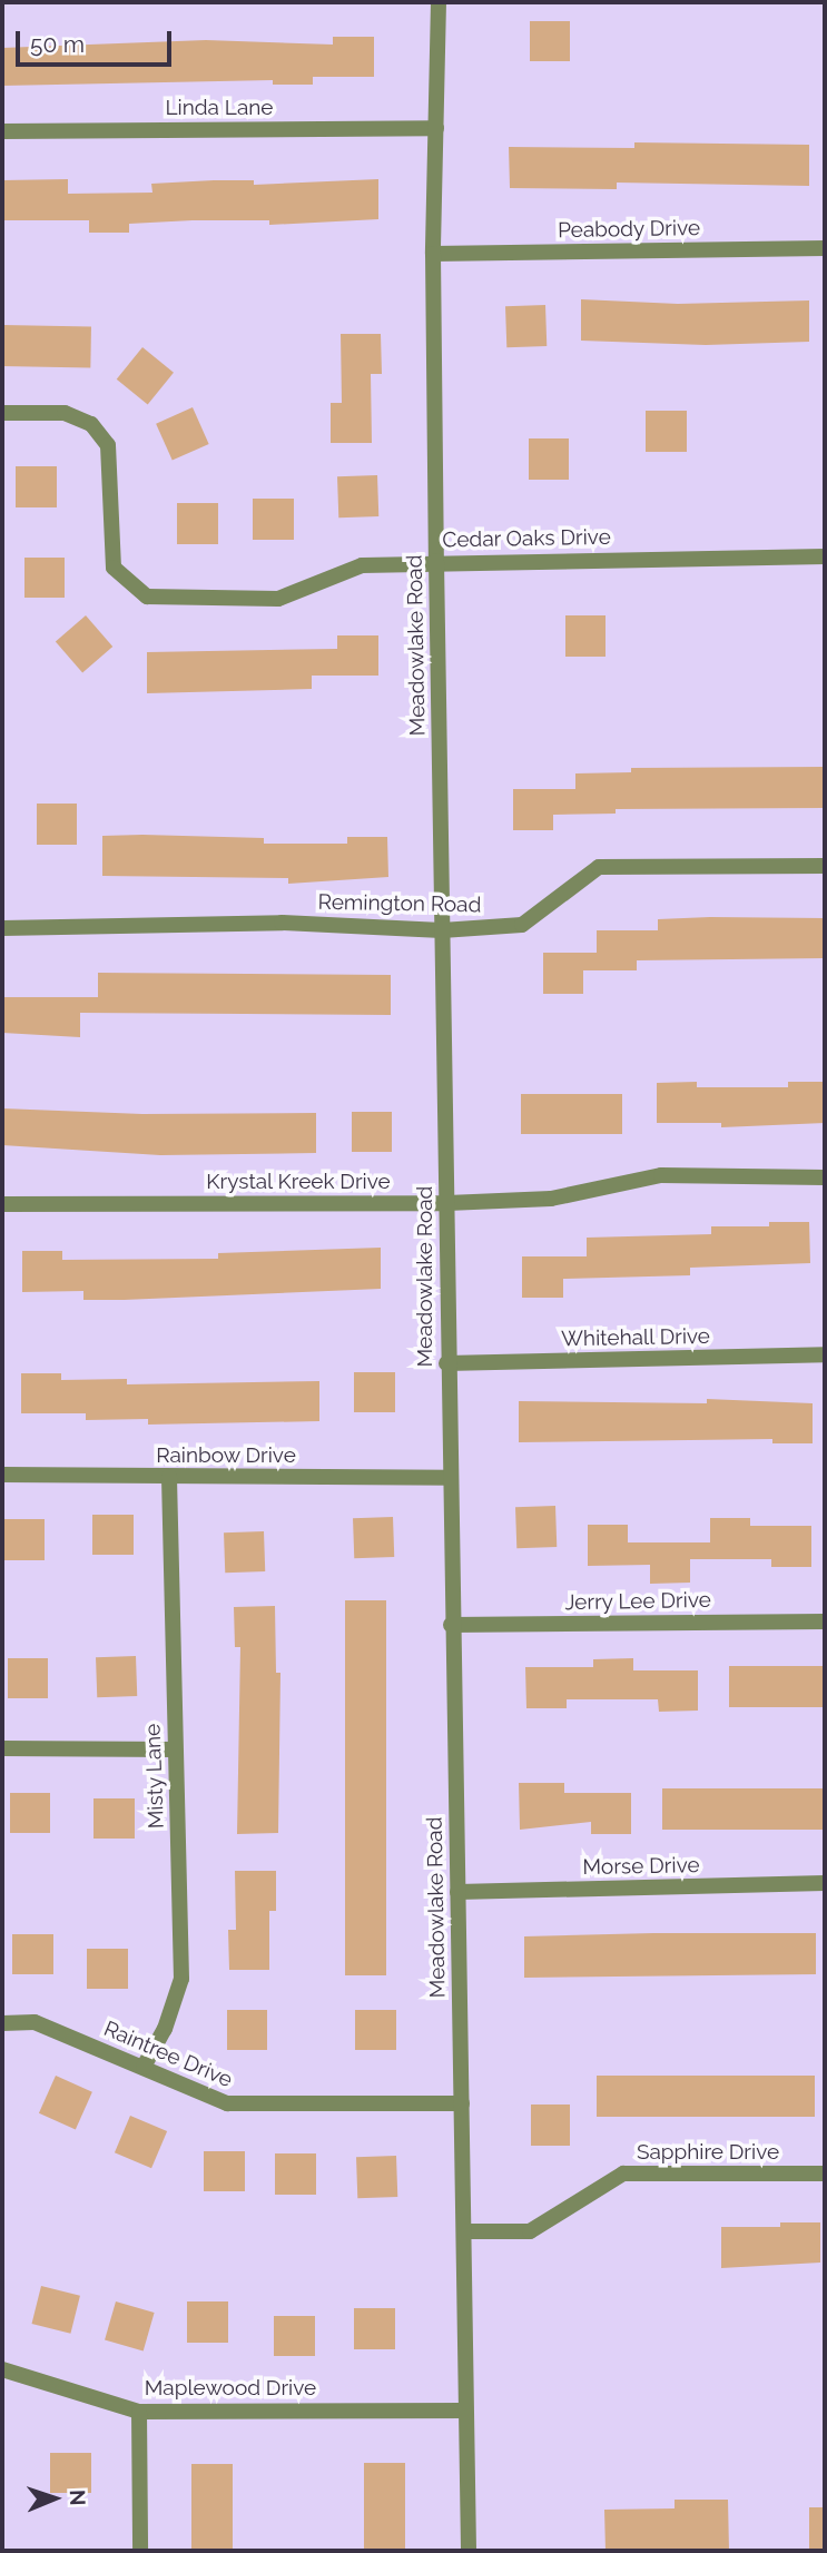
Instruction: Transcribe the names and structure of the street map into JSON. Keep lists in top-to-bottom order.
{
  "streets": {
    "street": [
      "Linda Lane",
      "Peabody Drive",
      "Cedar Oaks Drive",
      "Meadowlake Road",
      "Remington Road",
      "Krystal Kreek Drive",
      "Whitehall Drive",
      "Rainbow Drive",
      "Jerry Lee Drive",
      "Misty Lane",
      "Morse Drive",
      "Raintree Drive",
      "Sapphire Drive",
      "Maplewood Drive"
    ]
  },
  "crossings": [
    ["Linda Lane", "Meadowlake Road"],
    ["Peabody Drive", "Meadowlake Road"],
    ["Cedar Oaks Drive", "Meadowlake Road"],
    ["Meadowlake Road", "Remington Road"],
    ["Meadowlake Road", "Krystal Kreek Drive"],
    ["Meadowlake Road", "Whitehall Drive"],
    ["Meadowlake Road", "Rainbow Drive"],
    ["Meadowlake Road", "Jerry Lee Drive"],
    ["Meadowlake Road", "Morse Drive"],
    ["Meadowlake Road", "Raintree Drive"],
    ["Meadowlake Road", "Sapphire Drive"],
    ["Meadowlake Road", "Maplewood Drive"],
    ["Rainbow Drive", "Misty Lane"],
    ["Misty Lane", "Raintree Drive"]
  ],
  "scale_bar": "50 m",
  "north": "right"
}
